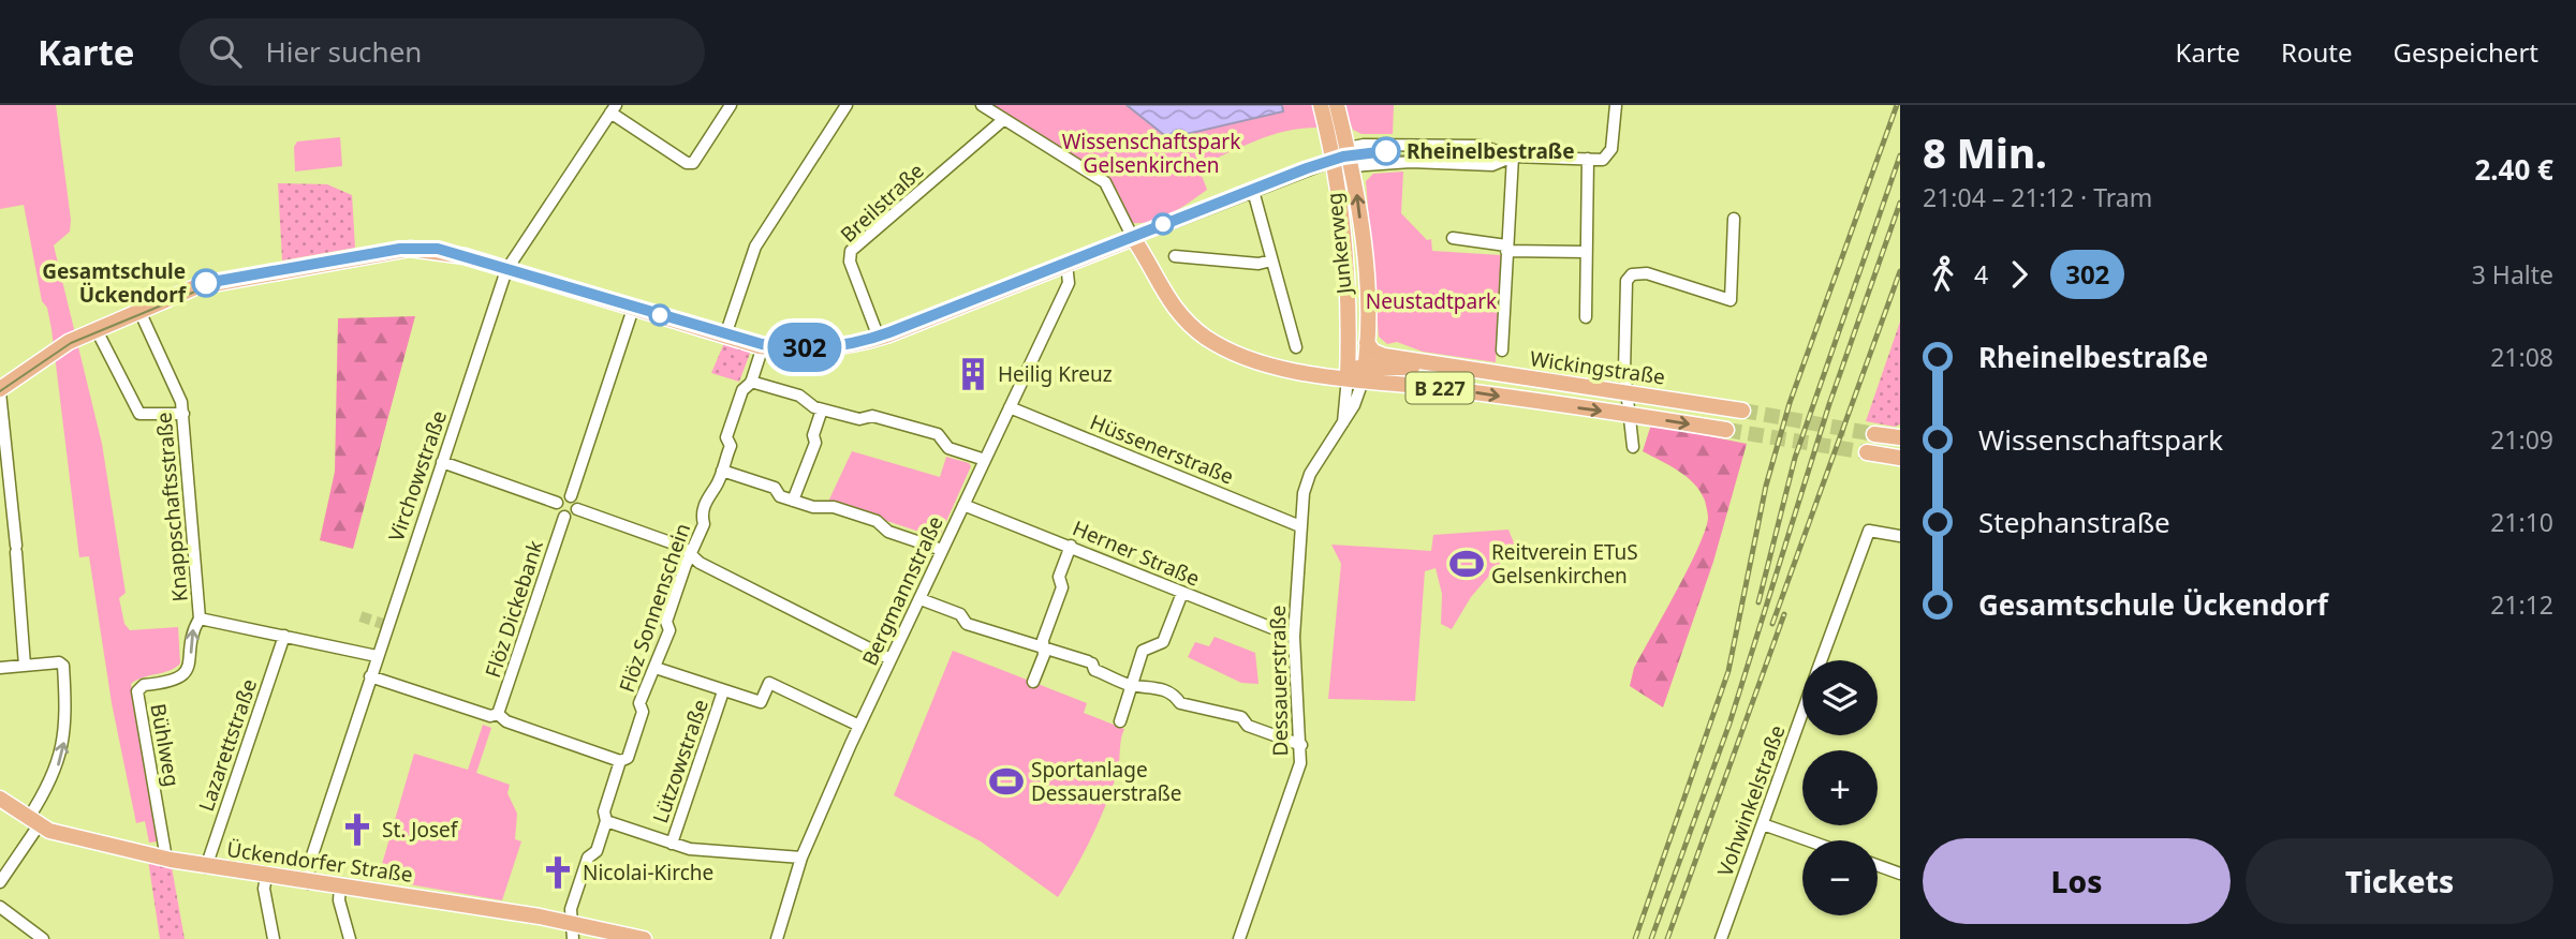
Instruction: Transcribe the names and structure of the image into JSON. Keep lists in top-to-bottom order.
{
  "streets": {
    "main road": [
      "Junkerweg",
      "Wickingstraße",
      "B 227",
      "Ückendorfer Straße"
    ],
    "street": [
      "Breilstraße",
      "Hüssenerstraße",
      "Virchowstraße",
      "Knappschaftsstraße",
      "Herner Straße",
      "Bergmannstraße",
      "Flöz Sonnenschein",
      "Flöz Dickebank",
      "Dessauerstraße",
      "Bühlweg",
      "Lazarettstraße",
      "Lützowstraße",
      "Vohwinkelstraße"
    ]
  },
  "crossings": [
    ["Junkerweg", "Wickingstraße"],
    ["Junkerweg", "Dessauerstraße"],
    ["Wickingstraße", "Dessauerstraße"],
    ["Hüssenerstraße", "Bergmannstraße"],
    ["Hüssenerstraße", "Dessauerstraße"],
    ["Virchowstraße", "Knappschaftsstraße"],
    ["Virchowstraße", "Ückendorfer Straße"],
    ["Knappschaftsstraße", "Bühlweg"],
    ["Knappschaftsstraße", "Lazarettstraße"],
    ["Herner Straße", "Bergmannstraße"],
    ["Herner Straße", "Dessauerstraße"],
    ["Flöz Sonnenschein", "Ückendorfer Straße"],
    ["Bühlweg", "Ückendorfer Straße"],
    ["Lazarettstraße", "Ückendorfer Straße"]
  ],
  "one_way": ["Bühlweg"],
  "parks": ["Wissenschaftspark Gelsenkirchen", "Neustadtpark"],
  "places": {
    "other": ["Rheinelbestraße", "Gesamtschule Ückendorf"],
    "building": ["Heilig Kreuz"],
    "sports": ["Reitverein ETuS Gelsenkirchen", "Sportanlage Dessauerstraße"],
    "church": ["St. Josef", "Nicolai-Kirche"]
  },
  "lines": ["tram line 302"],
  "page": {
    "header": "Karte",
    "search": "Hier suchen",
    "nav": ["Karte", "Route", "Gespeichert"],
    "on_map": "302",
    "heading": ["8 Min.", "21:04 – 21:12 · Tram", "2.40 €"],
    "legs": ["4", "302", "3 Halte"],
    "list": [
      {
        "name": "Rheinelbestraße",
        "value": "21:08"
      },
      {
        "name": "Wissenschaftspark",
        "value": "21:09"
      },
      {
        "name": "Stephanstraße",
        "value": "21:10"
      },
      {
        "name": "Gesamtschule Ückendorf",
        "value": "21:12"
      }
    ],
    "map_buttons": ["+", "−"],
    "buttons": ["Los", "Tickets"]
  }
}
